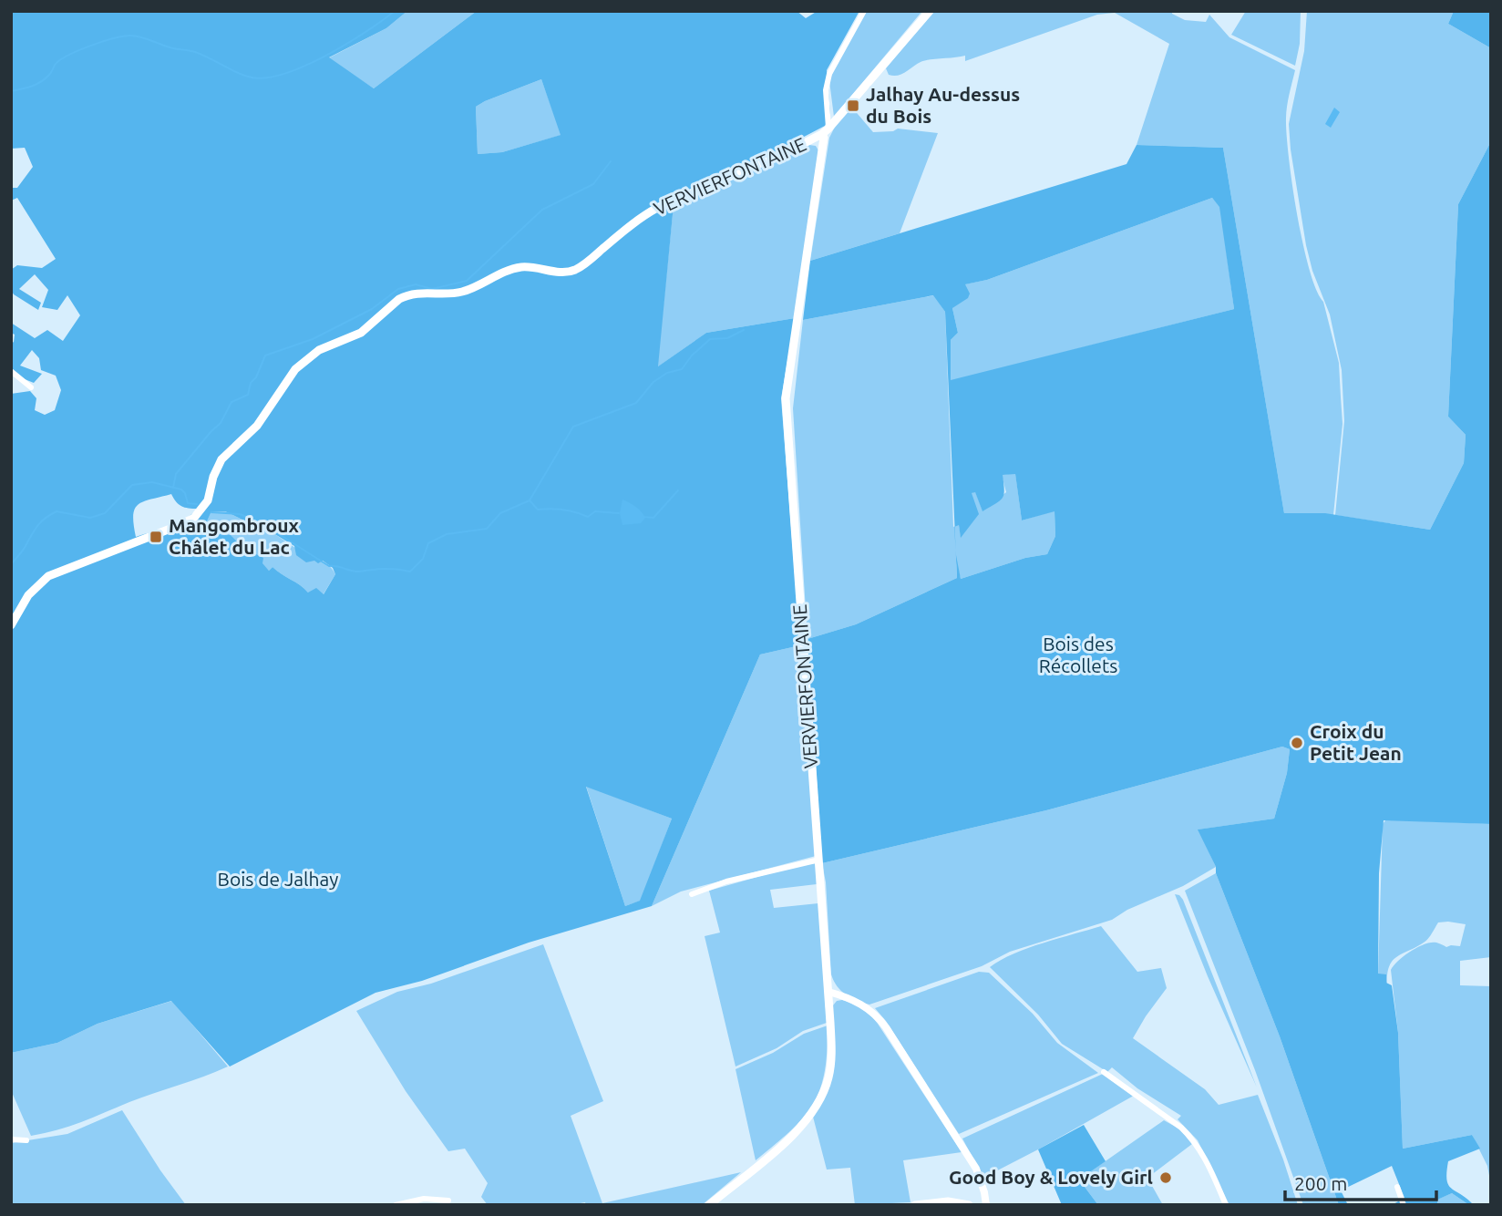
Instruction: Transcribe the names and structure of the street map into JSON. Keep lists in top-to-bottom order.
{
  "streets": {
    "main road": ["VERVIERFONTAINE"]
  },
  "parks": ["Bois des Récollets", "Bois de Jalhay"],
  "places": {
    "transit": ["Jalhay Au-dessus du Bois", "Mangombroux Châlet du Lac"],
    "other": ["Croix du Petit Jean", "Good Boy & Lovely Girl"]
  },
  "scale_bar": "200 m"
}
